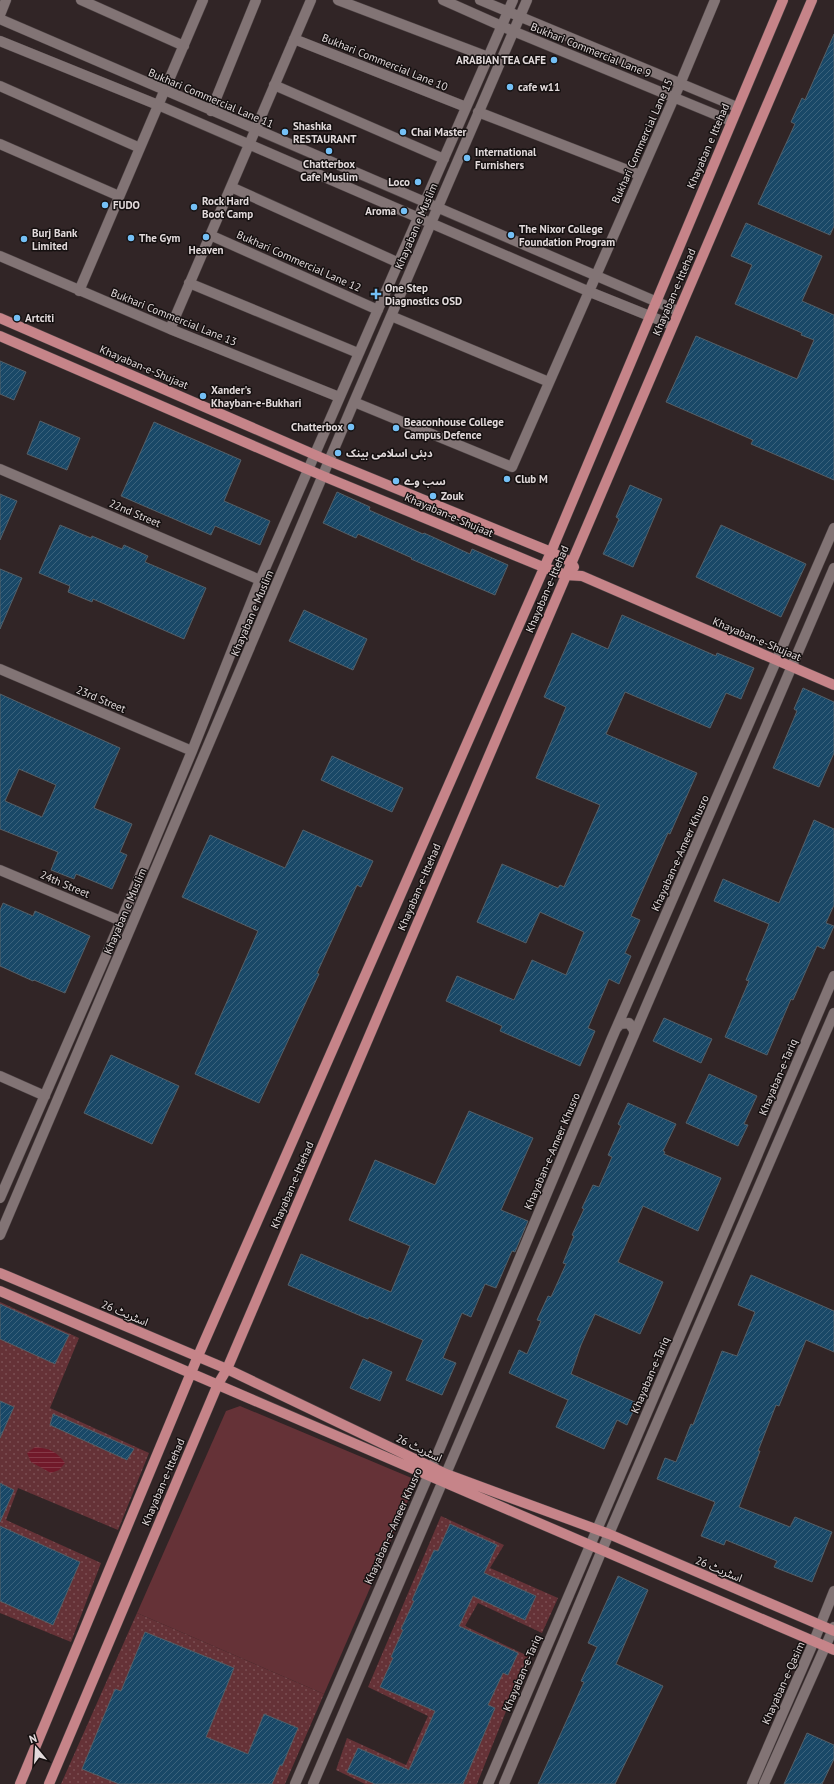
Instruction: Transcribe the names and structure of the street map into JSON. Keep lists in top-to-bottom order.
{
  "streets": {
    "main road": [
      "Khayaban e Ittehad",
      "Khayaban-e-Ittehad",
      "Khayaban-e-Shujaat",
      "اسٹریٹ 26"
    ],
    "street": [
      "Bukhari Commercial Lane 9",
      "Bukhari Commercial Lane 10",
      "Bukhari Commercial Lane 11",
      "Bukhari Commercial Lane 15",
      "Khayaban e Muslim",
      "Bukhari Commercial Lane 12",
      "Bukhari Commercial Lane 13",
      "22nd Street",
      "23rd Street",
      "Khayaban-e-Ameer Khusro",
      "24th Street",
      "Khayaban-e-Tariq",
      "Khayaban-e-Qasim"
    ]
  },
  "crossings": [
    ["Bukhari Commercial Lane 9", "Bukhari Commercial Lane 15"],
    ["Bukhari Commercial Lane 9", "Khayaban e Ittehad"],
    ["Bukhari Commercial Lane 9", "Khayaban e Muslim"],
    ["Bukhari Commercial Lane 10", "Khayaban e Muslim"],
    ["Bukhari Commercial Lane 11", "Bukhari Commercial Lane 15"],
    ["Bukhari Commercial Lane 11", "Khayaban e Ittehad"],
    ["Bukhari Commercial Lane 11", "Khayaban e Muslim"],
    ["Bukhari Commercial Lane 11", "Khayaban-e-Ittehad"],
    ["Bukhari Commercial Lane 15", "Khayaban e Muslim"],
    ["Khayaban e Ittehad", "Khayaban-e-Ittehad"],
    ["Khayaban e Muslim", "Bukhari Commercial Lane 12"],
    ["Khayaban e Muslim", "Bukhari Commercial Lane 13"],
    ["Khayaban e Muslim", "Khayaban-e-Shujaat"],
    ["Khayaban e Muslim", "22nd Street"],
    ["Khayaban e Muslim", "23rd Street"],
    ["Khayaban e Muslim", "24th Street"],
    ["Khayaban-e-Ittehad", "Khayaban-e-Shujaat"],
    ["Khayaban-e-Ittehad", "اسٹریٹ 26"],
    ["Khayaban-e-Shujaat", "Khayaban-e-Ameer Khusro"],
    ["Khayaban-e-Ameer Khusro", "اسٹریٹ 26"],
    ["Khayaban-e-Tariq", "اسٹریٹ 26"],
    ["اسٹریٹ 26", "Khayaban-e-Qasim"]
  ],
  "places": {
    "other": [
      "ARABIAN TEA CAFE",
      "cafe w11",
      "Shashka RESTAURANT",
      "Chai Master",
      "Chatterbox Cafe Muslim",
      "International Furnishers",
      "Loco",
      "FUDO",
      "Rock Hard Boot Camp",
      "Aroma",
      "The Nixor College Foundation Program",
      "Heaven",
      "The Gym",
      "Burj Bank Limited",
      "Artciti",
      "Xander's Khayban-e-Bukhari",
      "Chatterbox",
      "Beaconhouse College Campus Defence",
      "دبئی اسلامی بینک",
      "Club M",
      "سب وے",
      "Zouk"
    ],
    "health": ["One Step Diagnostics OSD"]
  },
  "north": "top"
}
